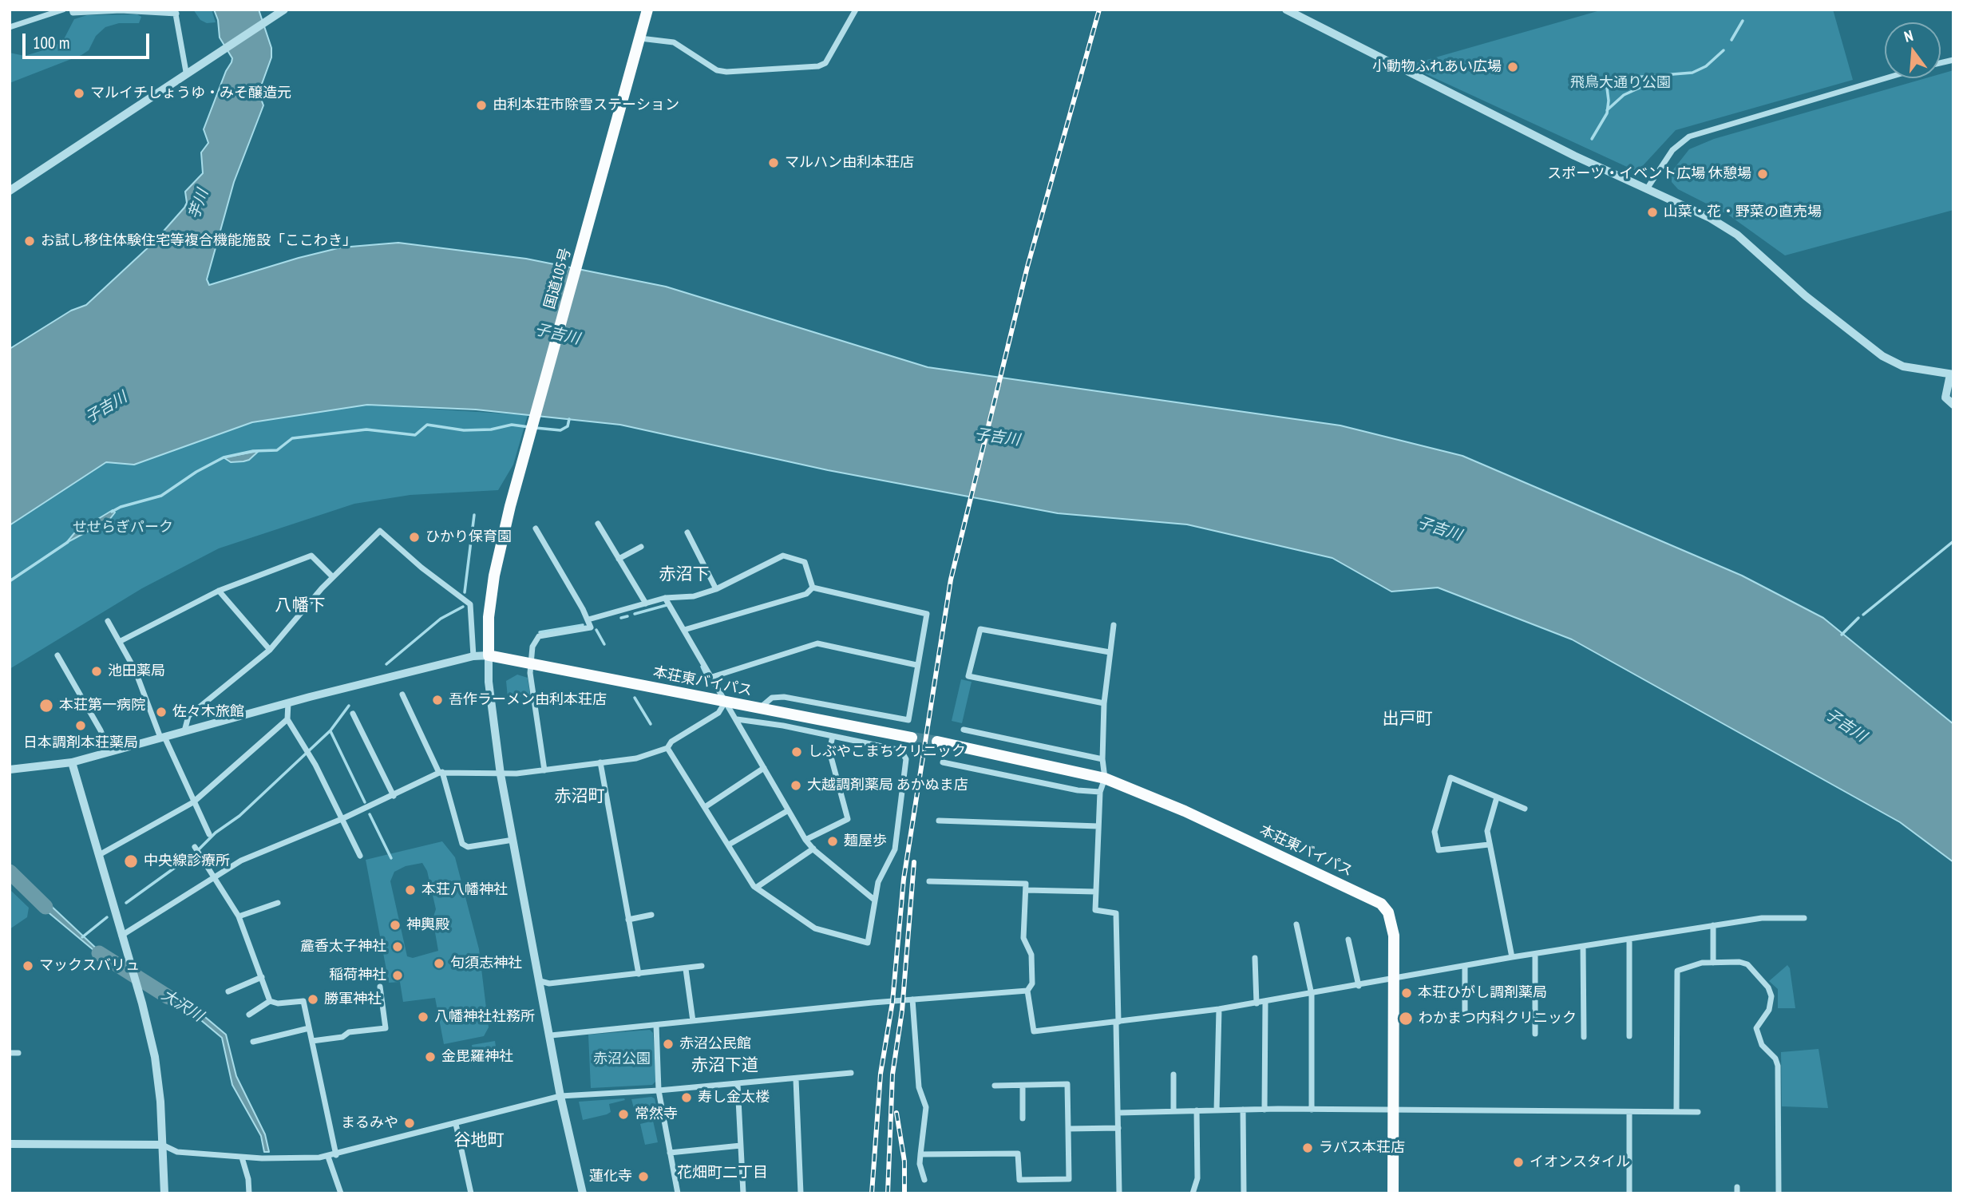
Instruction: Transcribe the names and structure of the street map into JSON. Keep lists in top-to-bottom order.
{
  "streets": {
    "highway": ["国道105号", "本荘東バイパス"]
  },
  "crossings": [
    ["国道105号", "本荘東バイパス"]
  ],
  "districts": [
    "赤沼下",
    "八幡下",
    "出戸町",
    "赤沼町",
    "赤沼下道",
    "谷地町",
    "花畑町二丁目"
  ],
  "water": ["芋川", "子吉川", "大沢川"],
  "parks": ["飛鳥大通り公園", "せせらぎパーク", "赤沼公園"],
  "places": [
    "小動物ふれあい広場",
    "マルイチしょうゆ・みそ醸造元",
    "由利本荘市除雪ステーション",
    "マルハン由利本荘店",
    "スポーツ・イベント広場 休憩場",
    "山菜・花・野菜の直売場",
    "お試し移住体験住宅等複合機能施設「ここわき」",
    "ひかり保育園",
    "池田薬局",
    "吾作ラーメン由利本荘店",
    "本荘第一病院",
    "佐々木旅館",
    "日本調剤本荘薬局",
    "しぶやこまちクリニック",
    "大越調剤薬局 あかぬま店",
    "麺屋歩",
    "中央線診療所",
    "本荘八幡神社",
    "神輿殿",
    "麄香太子神社",
    "句須志神社",
    "マックスバリュ",
    "稲荷神社",
    "本荘ひがし調剤薬局",
    "勝軍神社",
    "八幡神社社務所",
    "わかまつ内科クリニック",
    "赤沼公民館",
    "金毘羅神社",
    "寿し金太楼",
    "常然寺",
    "まるみや",
    "ラパス本荘店",
    "イオンスタイル",
    "蓮化寺"
  ],
  "scale_bar": "100 m",
  "north": "top"
}
